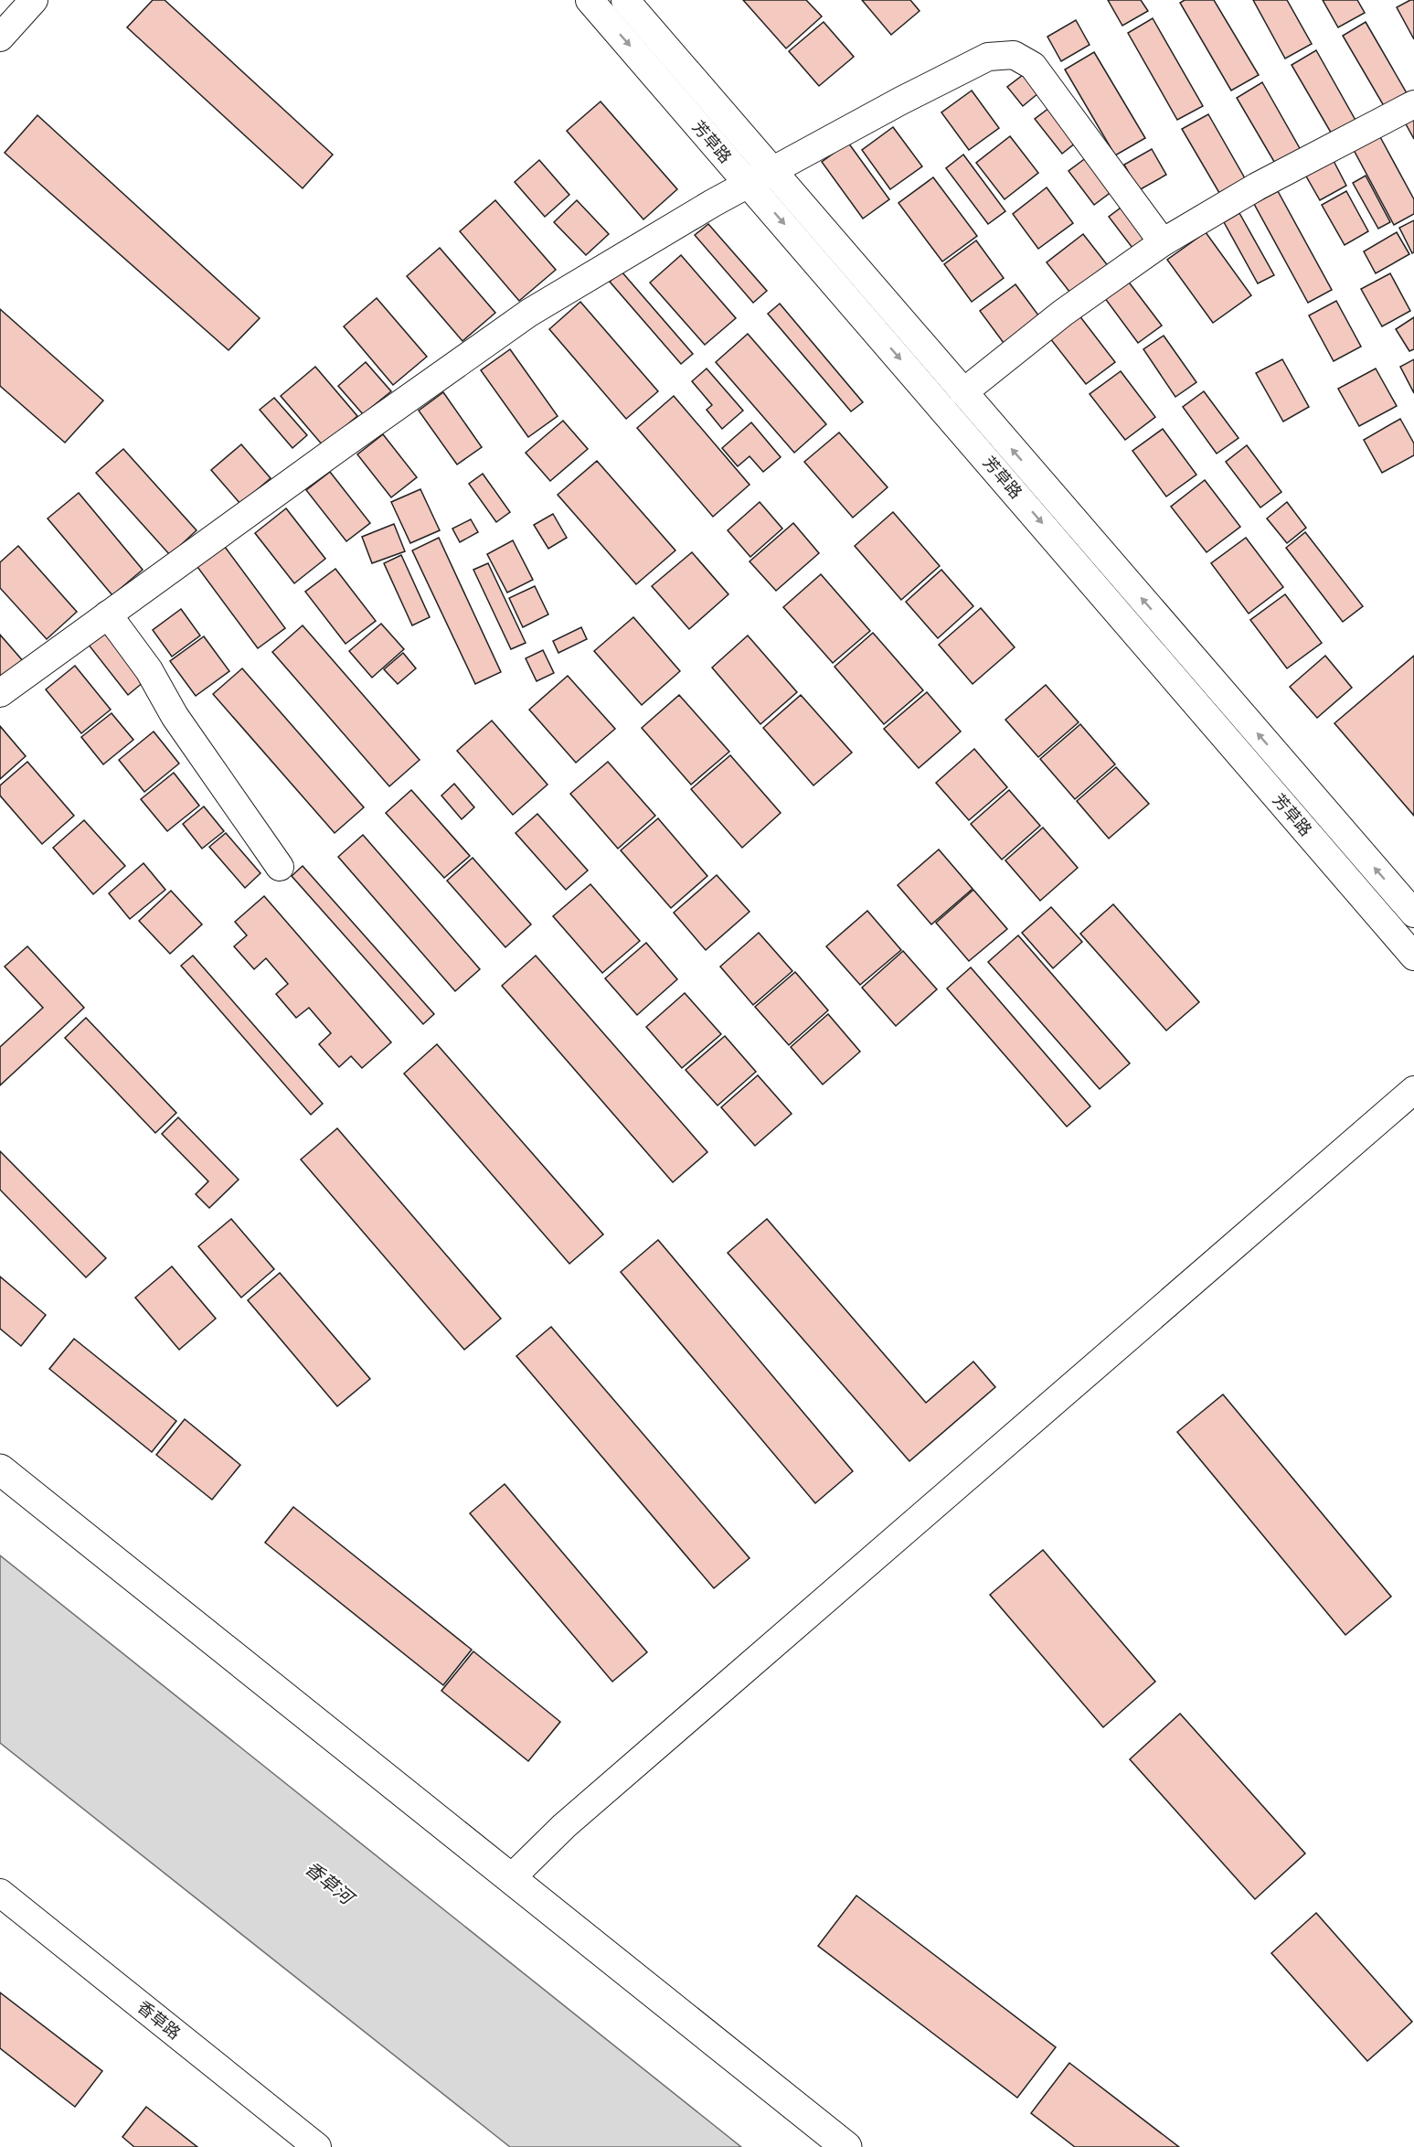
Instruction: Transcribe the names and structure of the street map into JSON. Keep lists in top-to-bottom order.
{
  "streets": {
    "street": ["芳草路", "香草路"]
  },
  "water": ["香草河"]
}
